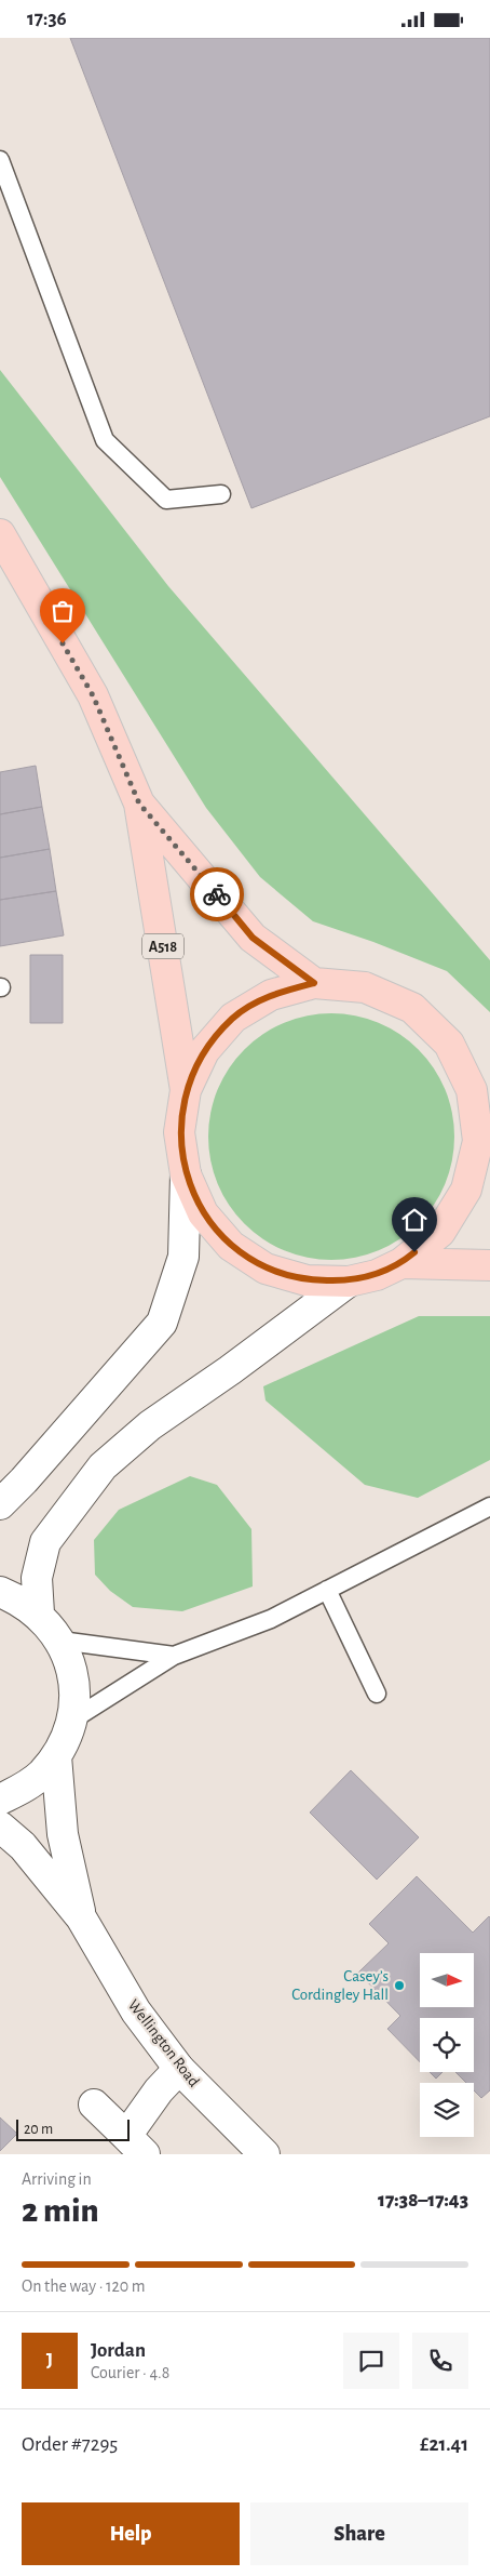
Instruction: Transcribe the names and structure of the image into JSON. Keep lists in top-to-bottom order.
{
  "streets": {
    "highway": ["A518"],
    "street": ["Wellington Road"]
  },
  "places": ["Casey’s Cordingley Hall"],
  "scale_bar": "20 m",
  "north": "right",
  "page": {
    "status": "17:36",
    "scale": "20 m",
    "heading": ["2 min", "Arriving in", "17:38–17:43"],
    "panel": [
      "Jordan",
      "Courier · 4.8",
      "Order #7295",
      "£21.41"
    ],
    "bar": "On the way · 120 m",
    "round": "J",
    "buttons": ["Help", "Share"]
  }
}
